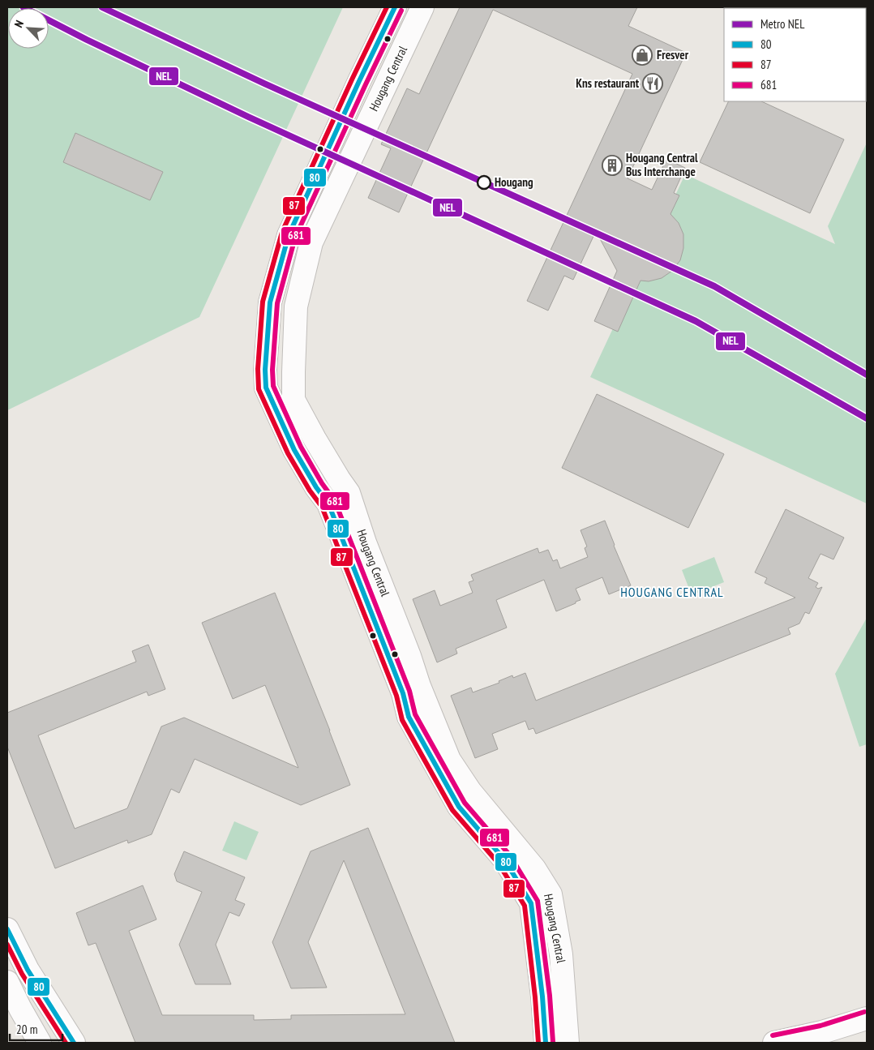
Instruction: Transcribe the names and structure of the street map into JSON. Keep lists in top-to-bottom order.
{
  "streets": {
    "street": ["Hougang Central"]
  },
  "districts": ["HOUGANG CENTRAL"],
  "places": {
    "shop": ["Fresver"],
    "restaurant": ["Kns restaurant"],
    "building": ["Hougang Central Bus Interchange"],
    "other": ["Hougang"]
  },
  "lines": [
    "metro line NEL",
    "transit line 80",
    "transit line 87",
    "transit line 681"
  ],
  "legend": [
    "Metro NEL",
    "80",
    "87",
    "681"
  ],
  "scale_bar": "20 m",
  "north": "top left"
}
